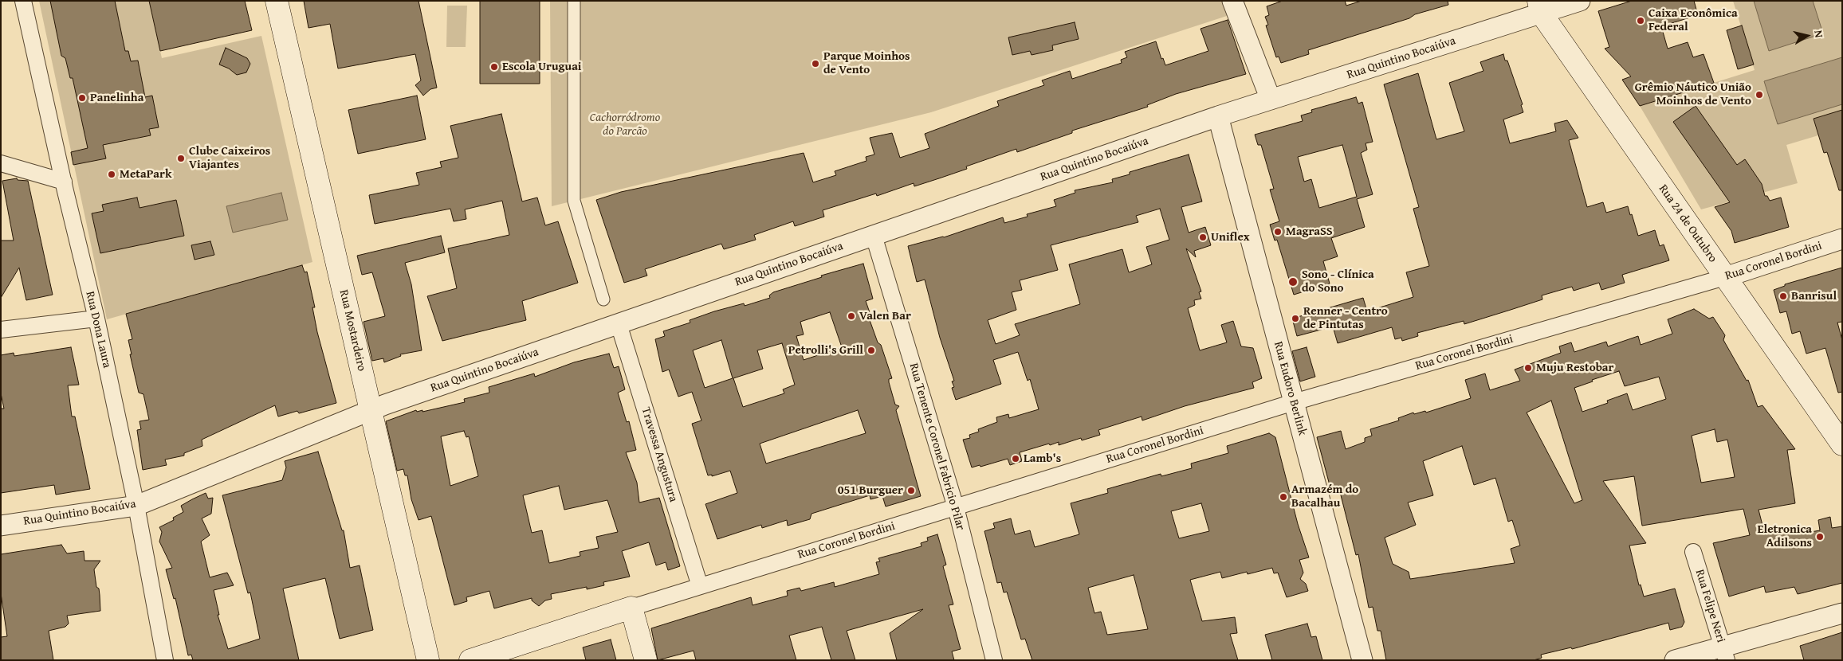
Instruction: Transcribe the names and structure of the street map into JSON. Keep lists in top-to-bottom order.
{
  "streets": {
    "main road": ["Rua 24 de Outubro", "Rua Coronel Bordini", "Rua Mostardeiro"],
    "street": [
      "Rua Quintino Bocaiúva",
      "Rua Dona Laura",
      "Rua Eudoro Berlink",
      "Rua Tenente Coronel Fabricio Pilar",
      "Travessa Angustura",
      "Rua Felipe Neri"
    ]
  },
  "crossings": [
    ["Rua Quintino Bocaiúva", "Rua 24 de Outubro"],
    ["Rua Quintino Bocaiúva", "Rua Dona Laura"],
    ["Rua Quintino Bocaiúva", "Rua Mostardeiro"],
    ["Rua Quintino Bocaiúva", "Rua Eudoro Berlink"],
    ["Rua Quintino Bocaiúva", "Rua Tenente Coronel Fabricio Pilar"],
    ["Rua Quintino Bocaiúva", "Travessa Angustura"],
    ["Rua 24 de Outubro", "Rua Coronel Bordini"],
    ["Rua Coronel Bordini", "Rua Eudoro Berlink"],
    ["Rua Coronel Bordini", "Rua Tenente Coronel Fabricio Pilar"],
    ["Rua Coronel Bordini", "Travessa Angustura"]
  ],
  "parks": ["Cachorródromo do Parcão"],
  "places": [
    "Caixa Econômica Federal",
    "Parque Moinhos de Vento",
    "Escola Uruguai",
    "Grêmio Náutico União Moinhos de Vento",
    "Panelinha",
    "Clube Caixeiros Viajantes",
    "MetaPark",
    "MagraSS",
    "Uniflex",
    "Sono - Clínica do Sono",
    "Banrisul",
    "Valen Bar",
    "Renner - Centro de Pintutas",
    "Petrolli's Grill",
    "Muju Restobar",
    "Lamb's",
    "051 Burguer",
    "Armazém do Bacalhau",
    "Eletronica Adilsons"
  ],
  "north": "right"
}
